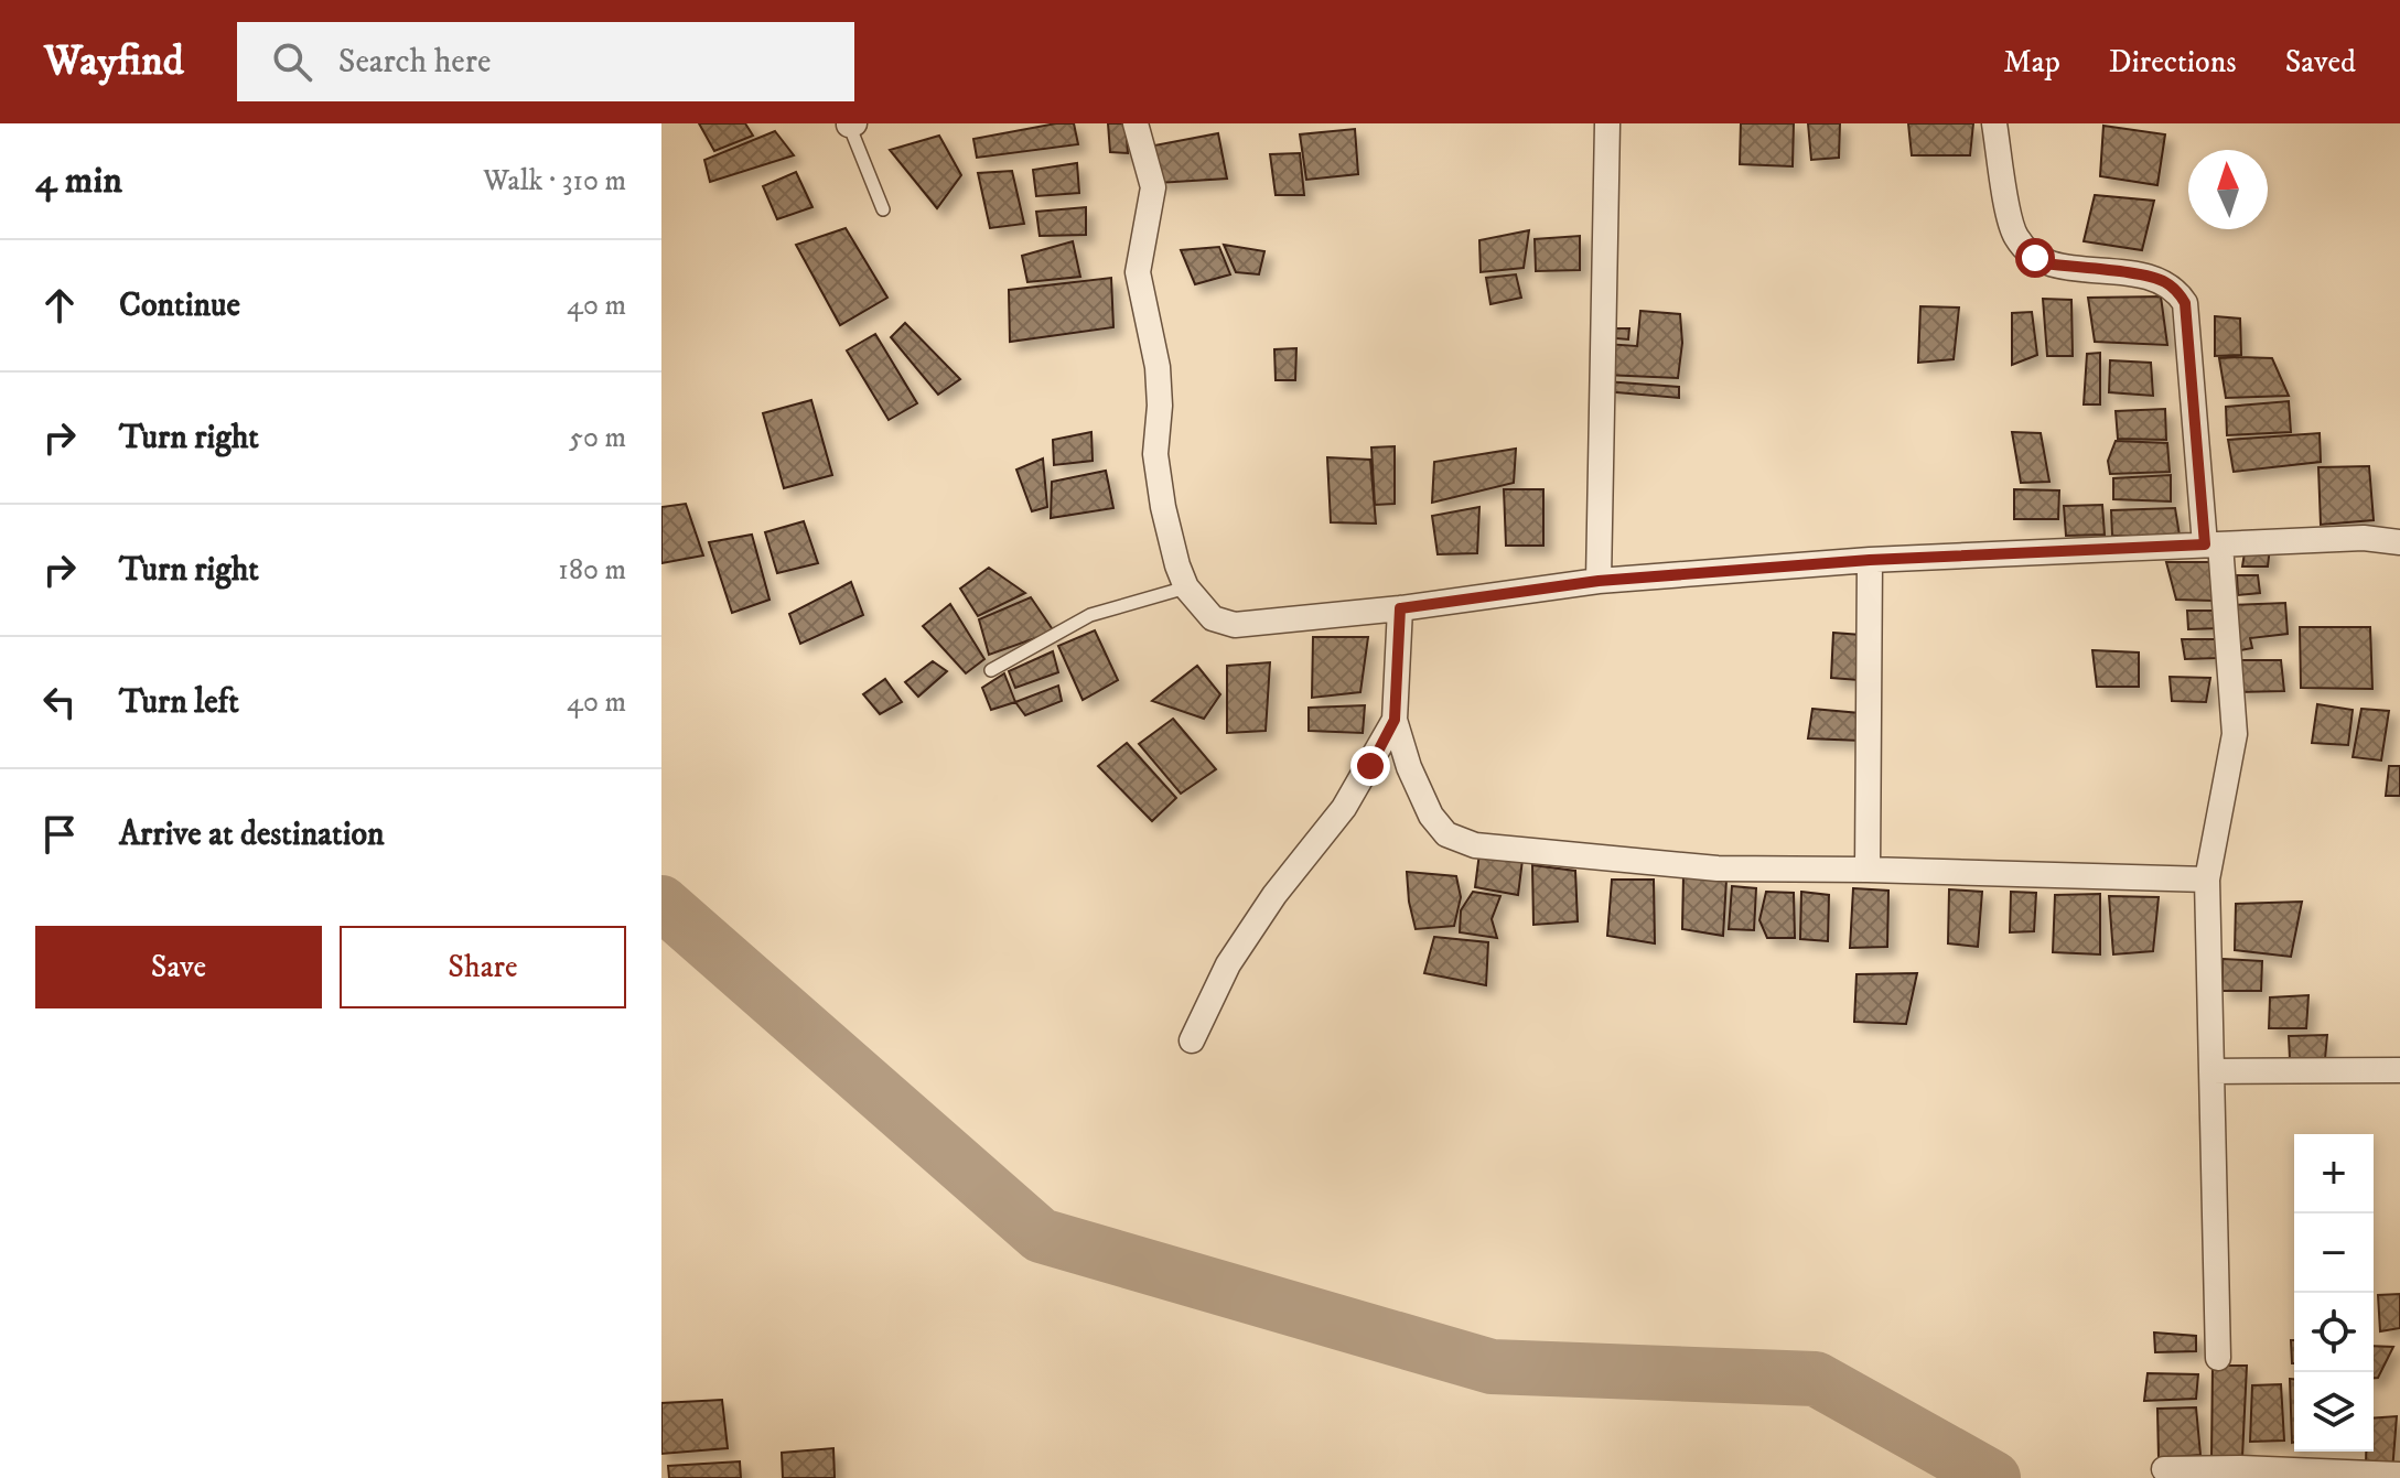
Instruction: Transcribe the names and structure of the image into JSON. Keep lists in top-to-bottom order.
{
  "north": "top",
  "page": {
    "header": "Wayfind",
    "search": "Search here",
    "nav": ["Map", "Directions", "Saved"],
    "heading": ["4 min", "Walk · 310 m"],
    "list": [
      ["Continue", "40 m"],
      ["Turn right", "50 m"],
      ["Turn right", "180 m"],
      ["Turn left", "40 m"],
      "Arrive at destination"
    ],
    "buttons": ["Save", "Share"],
    "map_buttons": ["+", "−"]
  }
}
